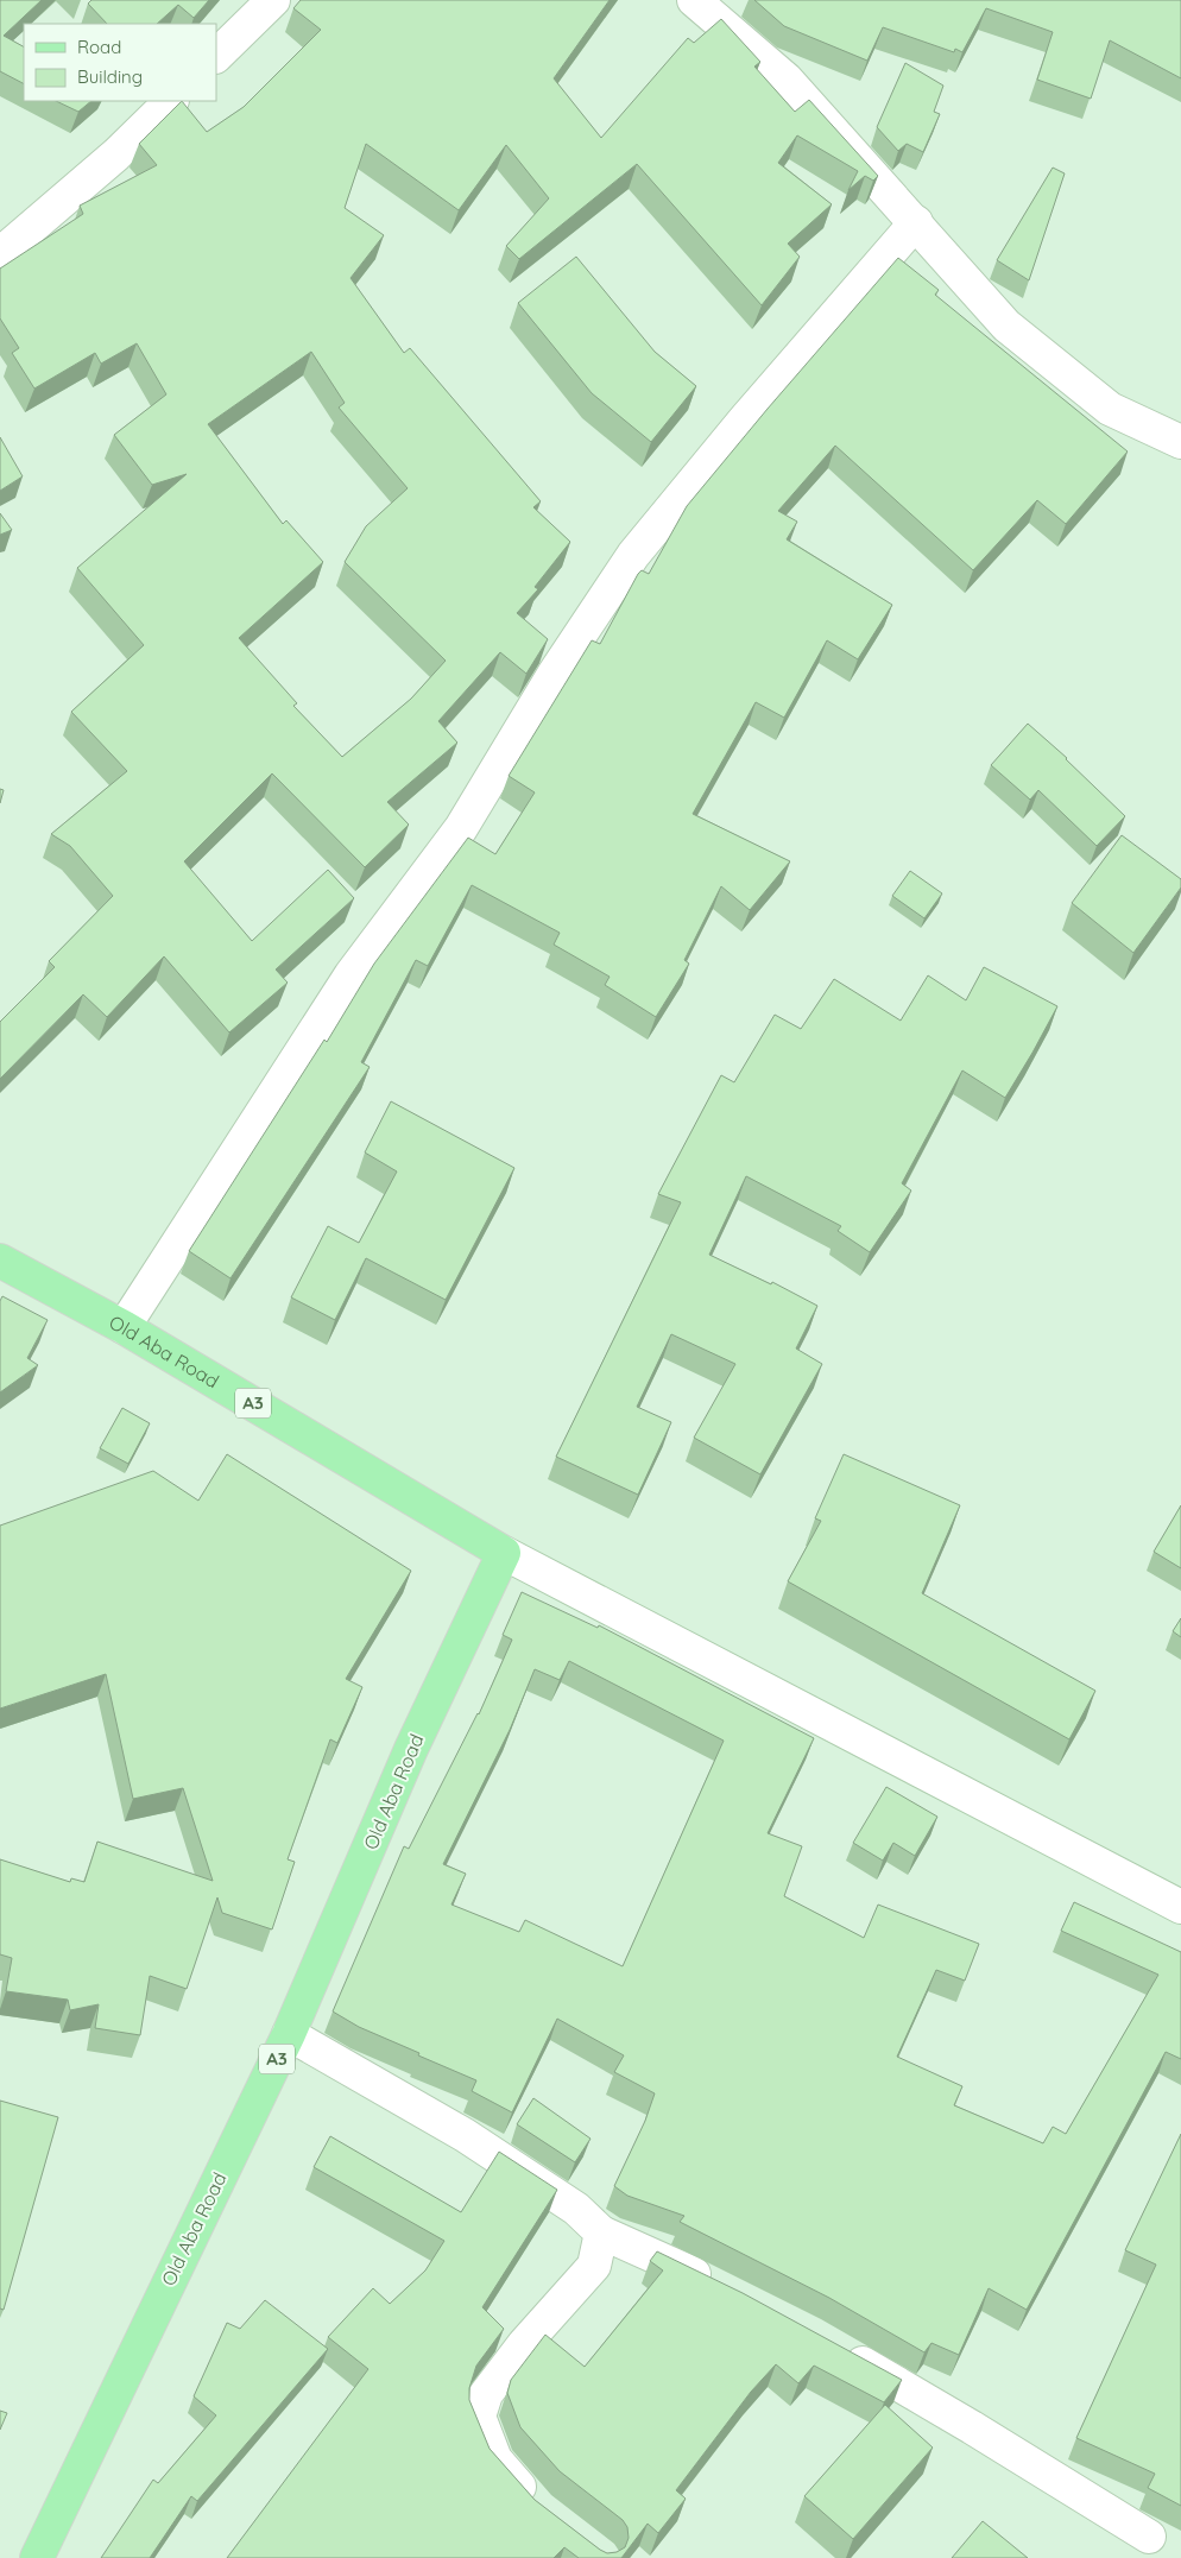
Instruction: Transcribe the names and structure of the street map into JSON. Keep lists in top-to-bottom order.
{
  "streets": {
    "main road": ["Old Aba Road", "A3"]
  },
  "legend": ["Road", "Building"]
}
